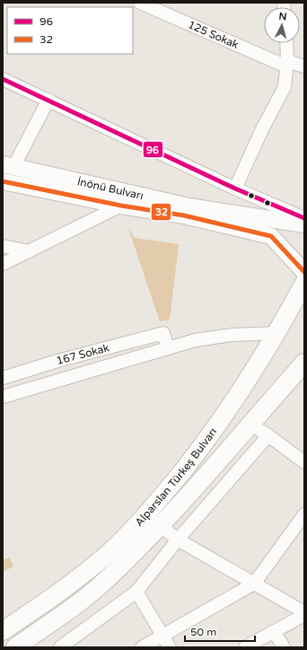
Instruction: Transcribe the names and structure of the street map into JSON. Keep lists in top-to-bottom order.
{
  "streets": {
    "highway": ["Alparslan Türkeş Bulvarı"],
    "main road": ["İnönü Bulvarı"],
    "street": ["125 Sokak", "167 Sokak"]
  },
  "lines": ["transit line 96", "transit line 32"],
  "legend": ["96", "32"],
  "scale_bar": "50 m",
  "north": "top"
}
